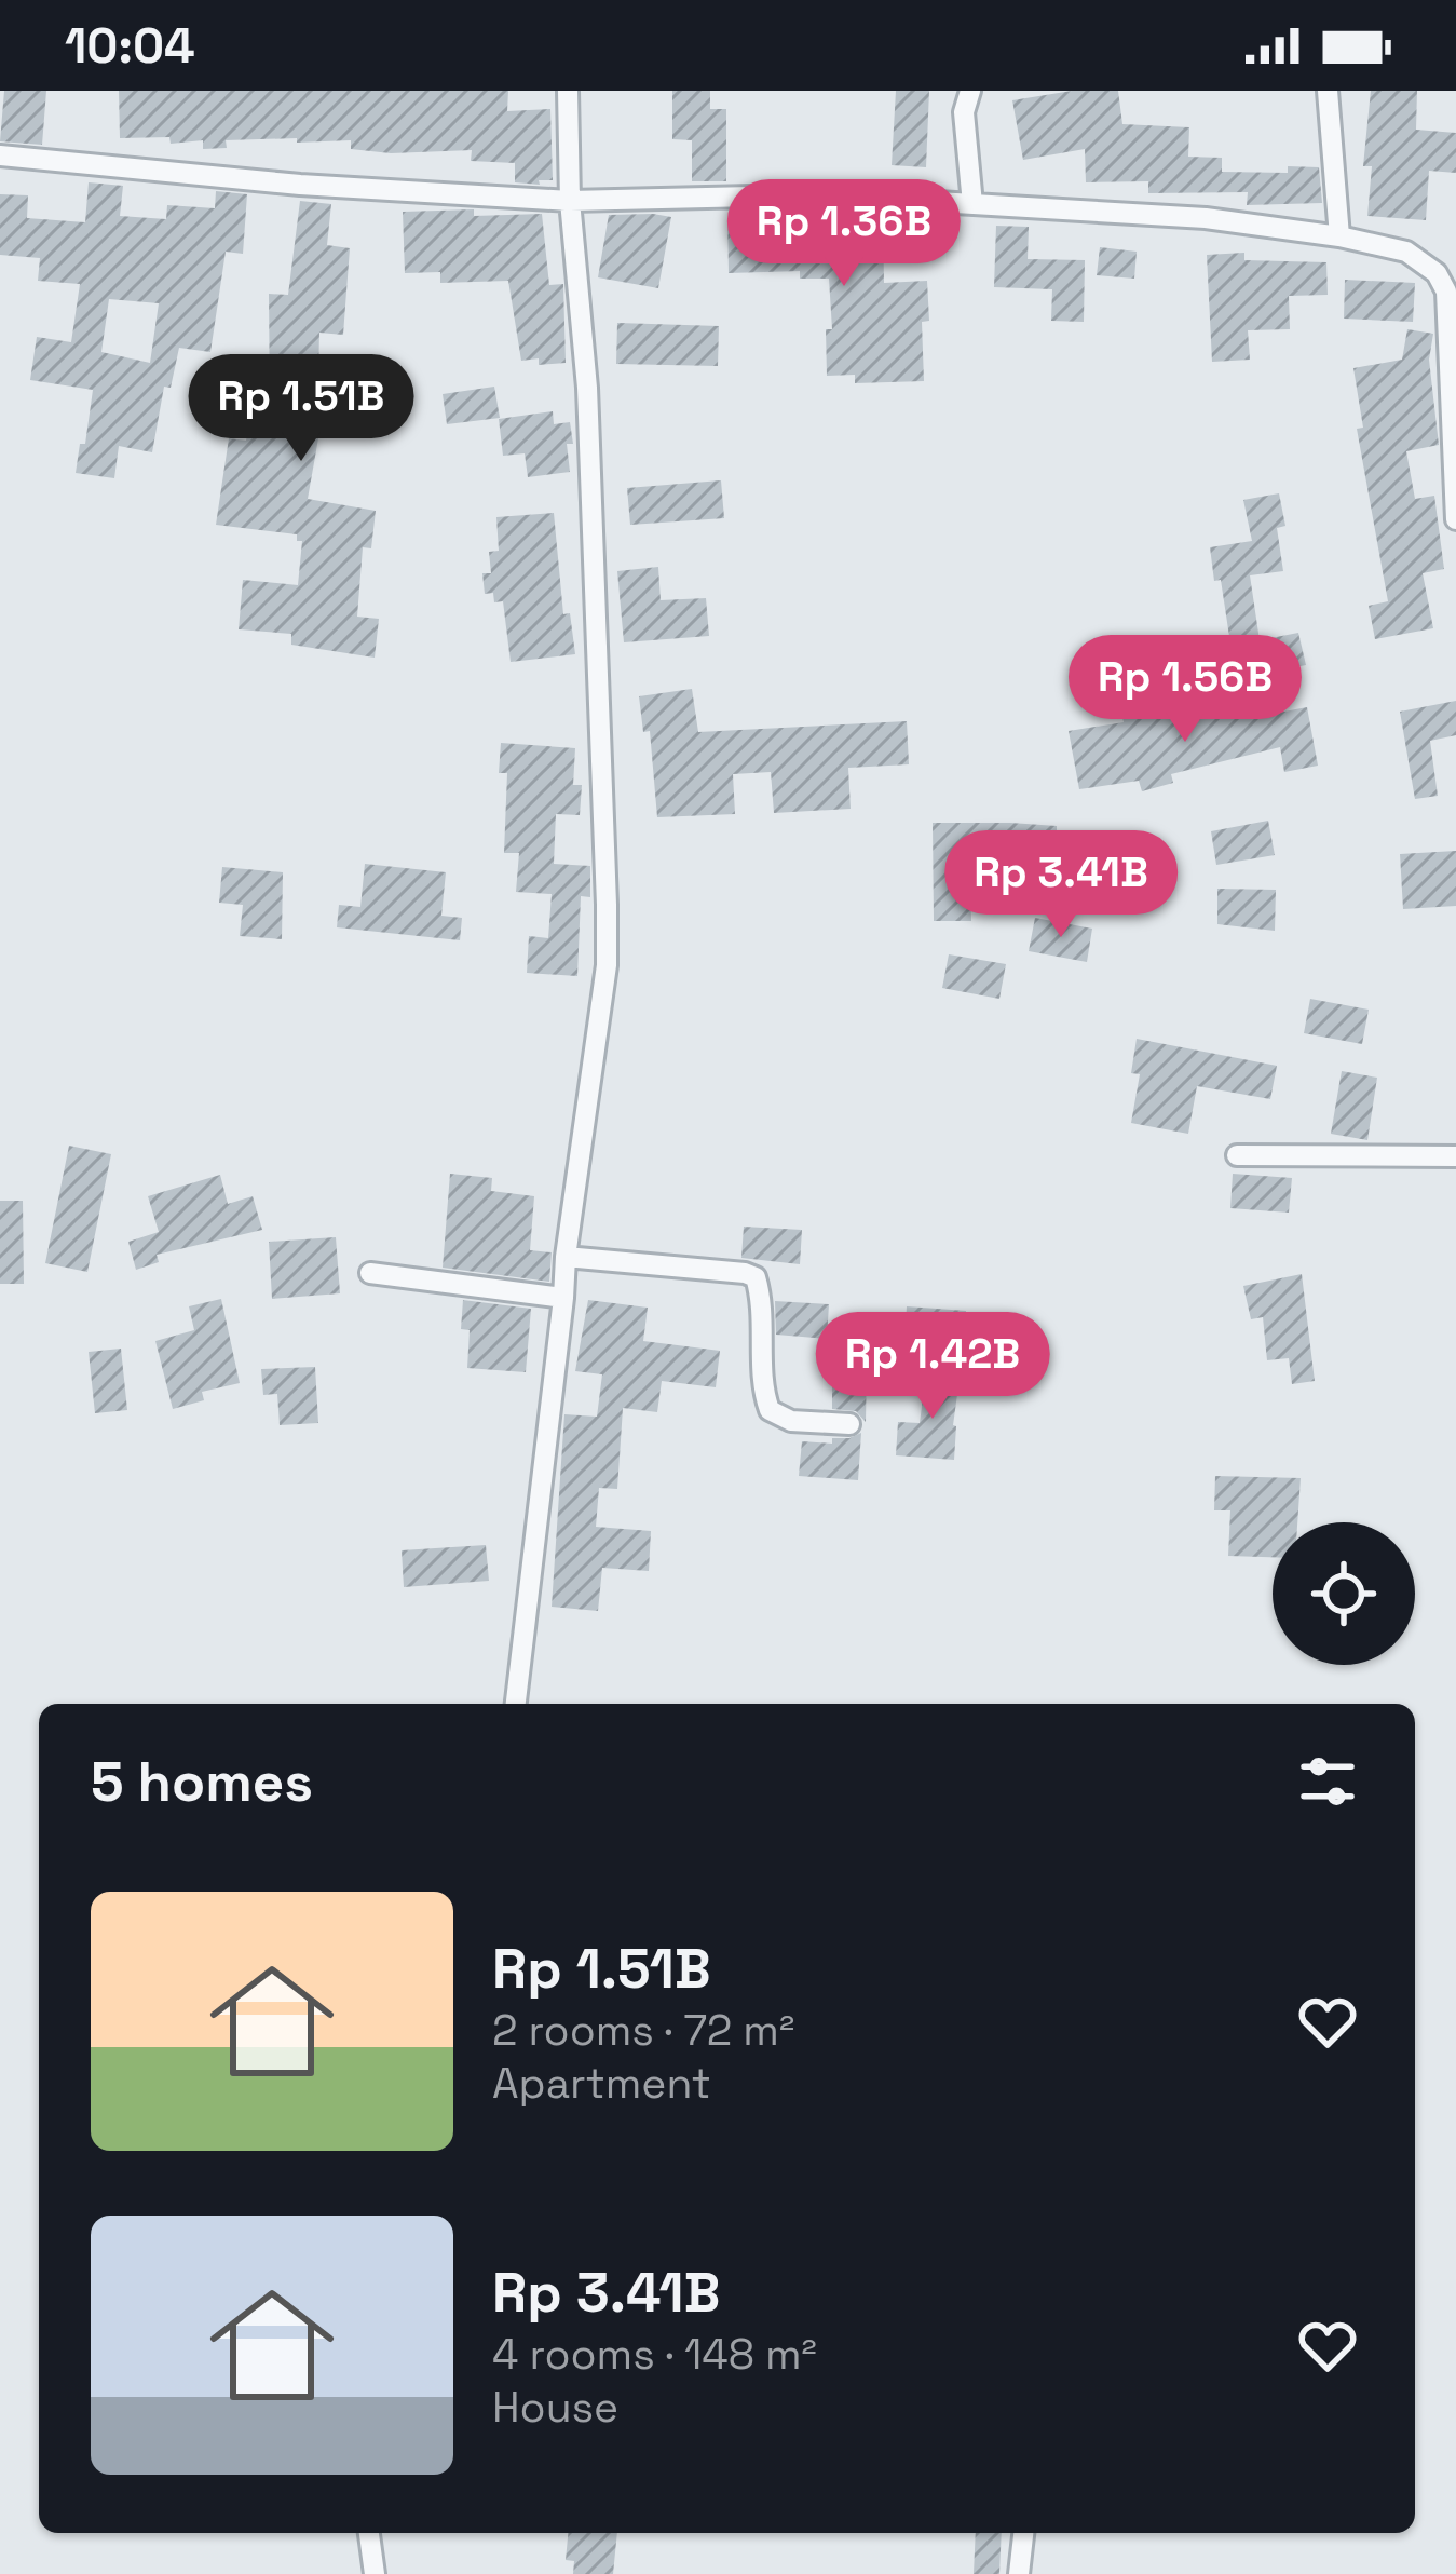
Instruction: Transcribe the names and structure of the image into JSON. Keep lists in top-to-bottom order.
{
  "page": {
    "status": "10:04",
    "price": [
      "Rp 1.36B",
      "Rp 1.51B",
      "Rp 1.56B",
      "Rp 3.41B",
      "Rp 1.42B"
    ],
    "heading": "5 homes",
    "list": [
      {
        "name": "Rp 1.51B",
        "note": "2 rooms · 72 m² · Apartment"
      },
      {
        "name": "Rp 3.41B",
        "note": "4 rooms · 148 m² · House"
      }
    ]
  }
}
